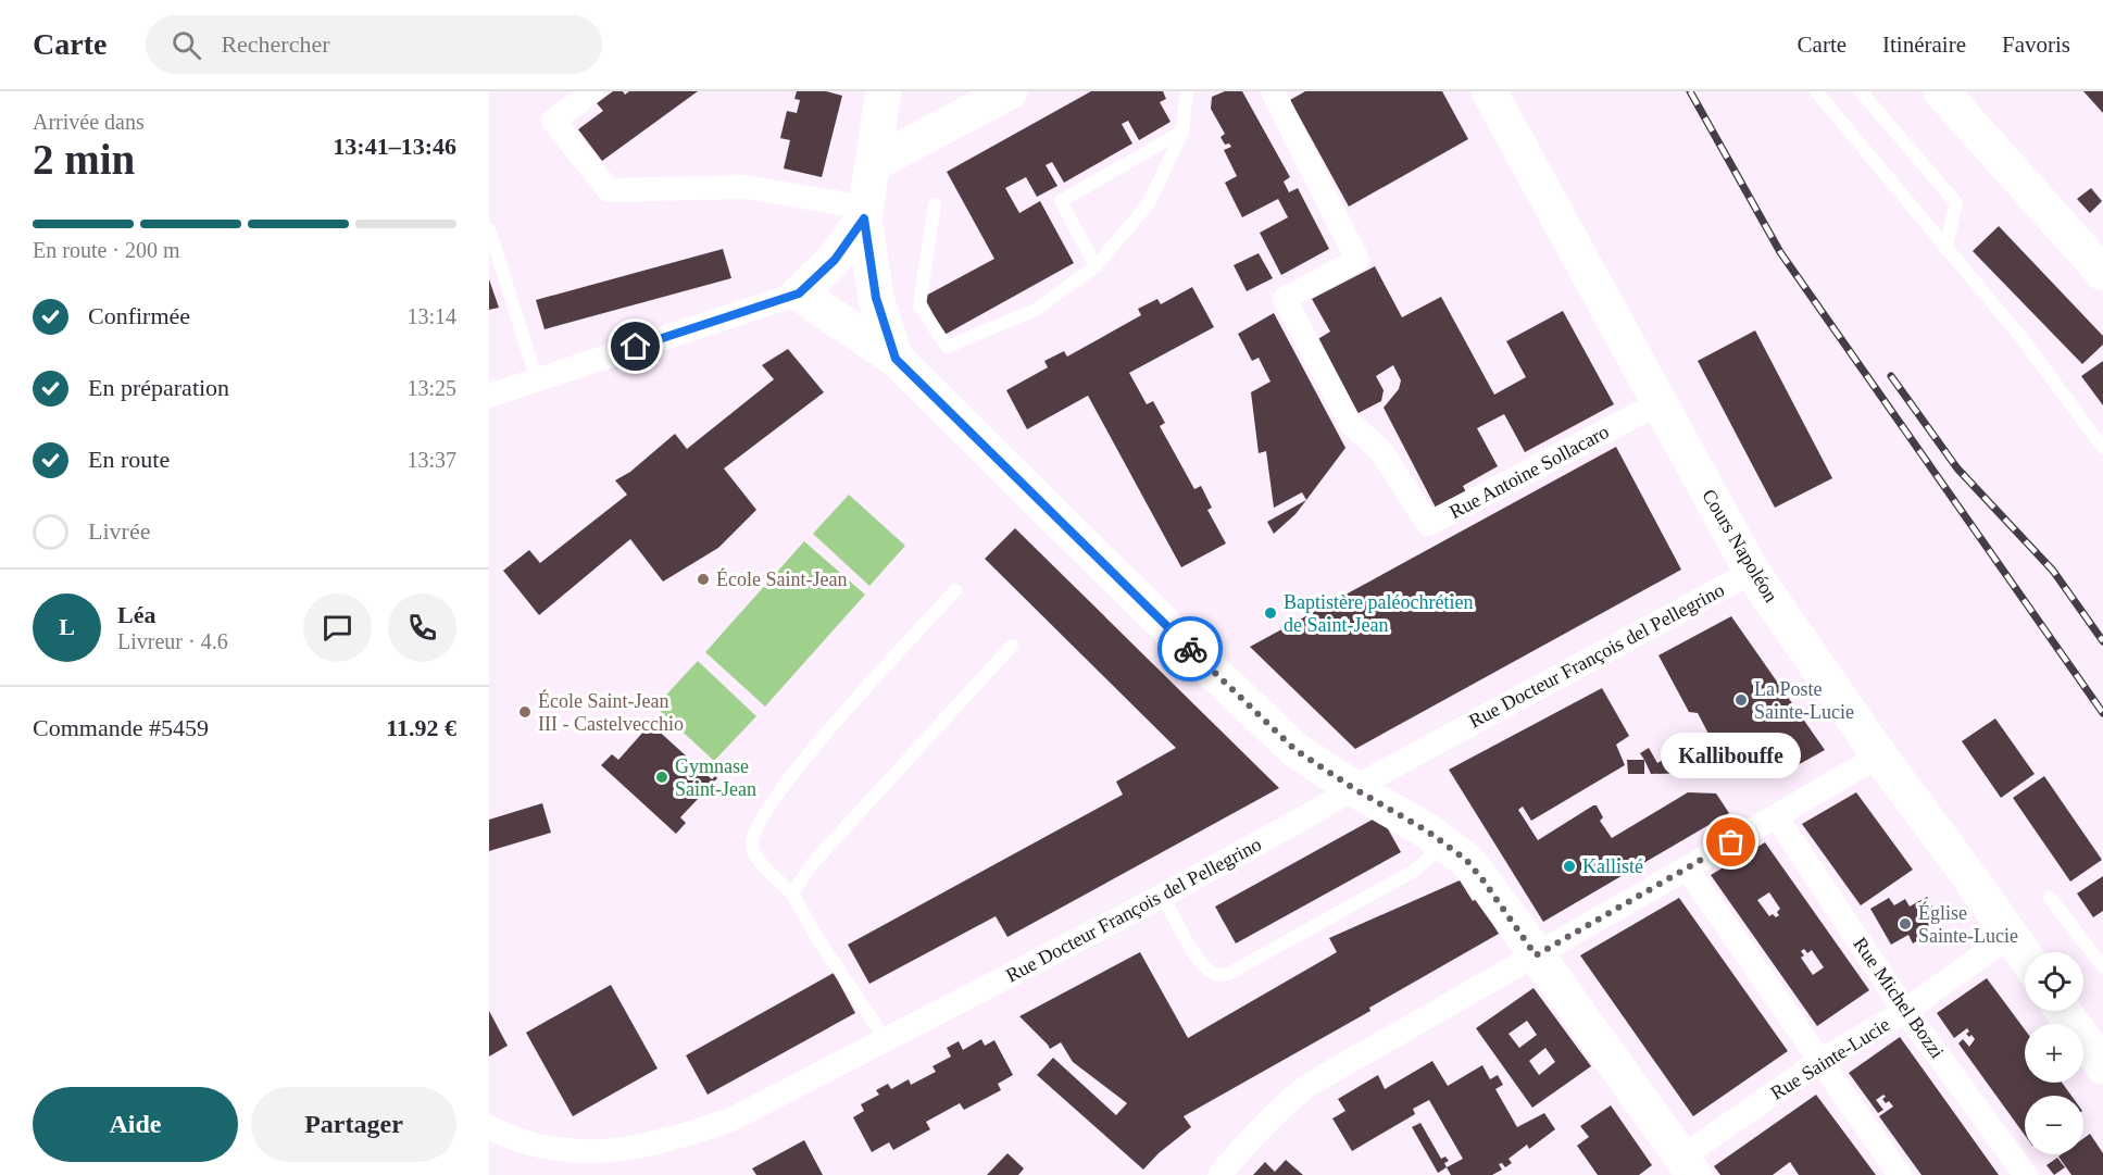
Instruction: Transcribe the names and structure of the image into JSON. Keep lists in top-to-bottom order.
{
  "streets": {
    "main road": ["Cours Napoléon"],
    "street": [
      "Rue Antoine Sollacaro",
      "Rue Docteur François del Pellegrino",
      "Rue Michel Bozzi",
      "Rue Sainte-Lucie"
    ]
  },
  "crossings": [
    ["Rue Antoine Sollacaro", "Cours Napoléon"],
    ["Cours Napoléon", "Rue Docteur François del Pellegrino"],
    ["Cours Napoléon", "Rue Sainte-Lucie"],
    ["Rue Michel Bozzi", "Rue Sainte-Lucie"]
  ],
  "places": [
    "École Saint-Jean",
    "Baptistère paléochrétien de Saint-Jean",
    "La Poste Sainte-Lucie",
    "École Saint-Jean III - Castelvecchio",
    "Gymnase Saint-Jean",
    "Kallibouffe",
    "Kallisté",
    "Église Sainte-Lucie"
  ],
  "page": {
    "header": "Carte",
    "search": "Rechercher",
    "nav": ["Carte", "Itinéraire", "Favoris"],
    "heading": ["2 min", "Arrivée dans", "13:41–13:46"],
    "panel": [
      "Léa",
      "Livreur · 4.6",
      "Commande #5459",
      "11.92 €"
    ],
    "bar": "En route · 200 m",
    "list": [
      ["Confirmée", "13:14"],
      ["En préparation", "13:25"],
      ["En route", "13:37"],
      "Livrée"
    ],
    "round": "L",
    "bubble": "Kallibouffe",
    "map_buttons": ["+", "−"],
    "buttons": ["Aide", "Partager"]
  }
}
